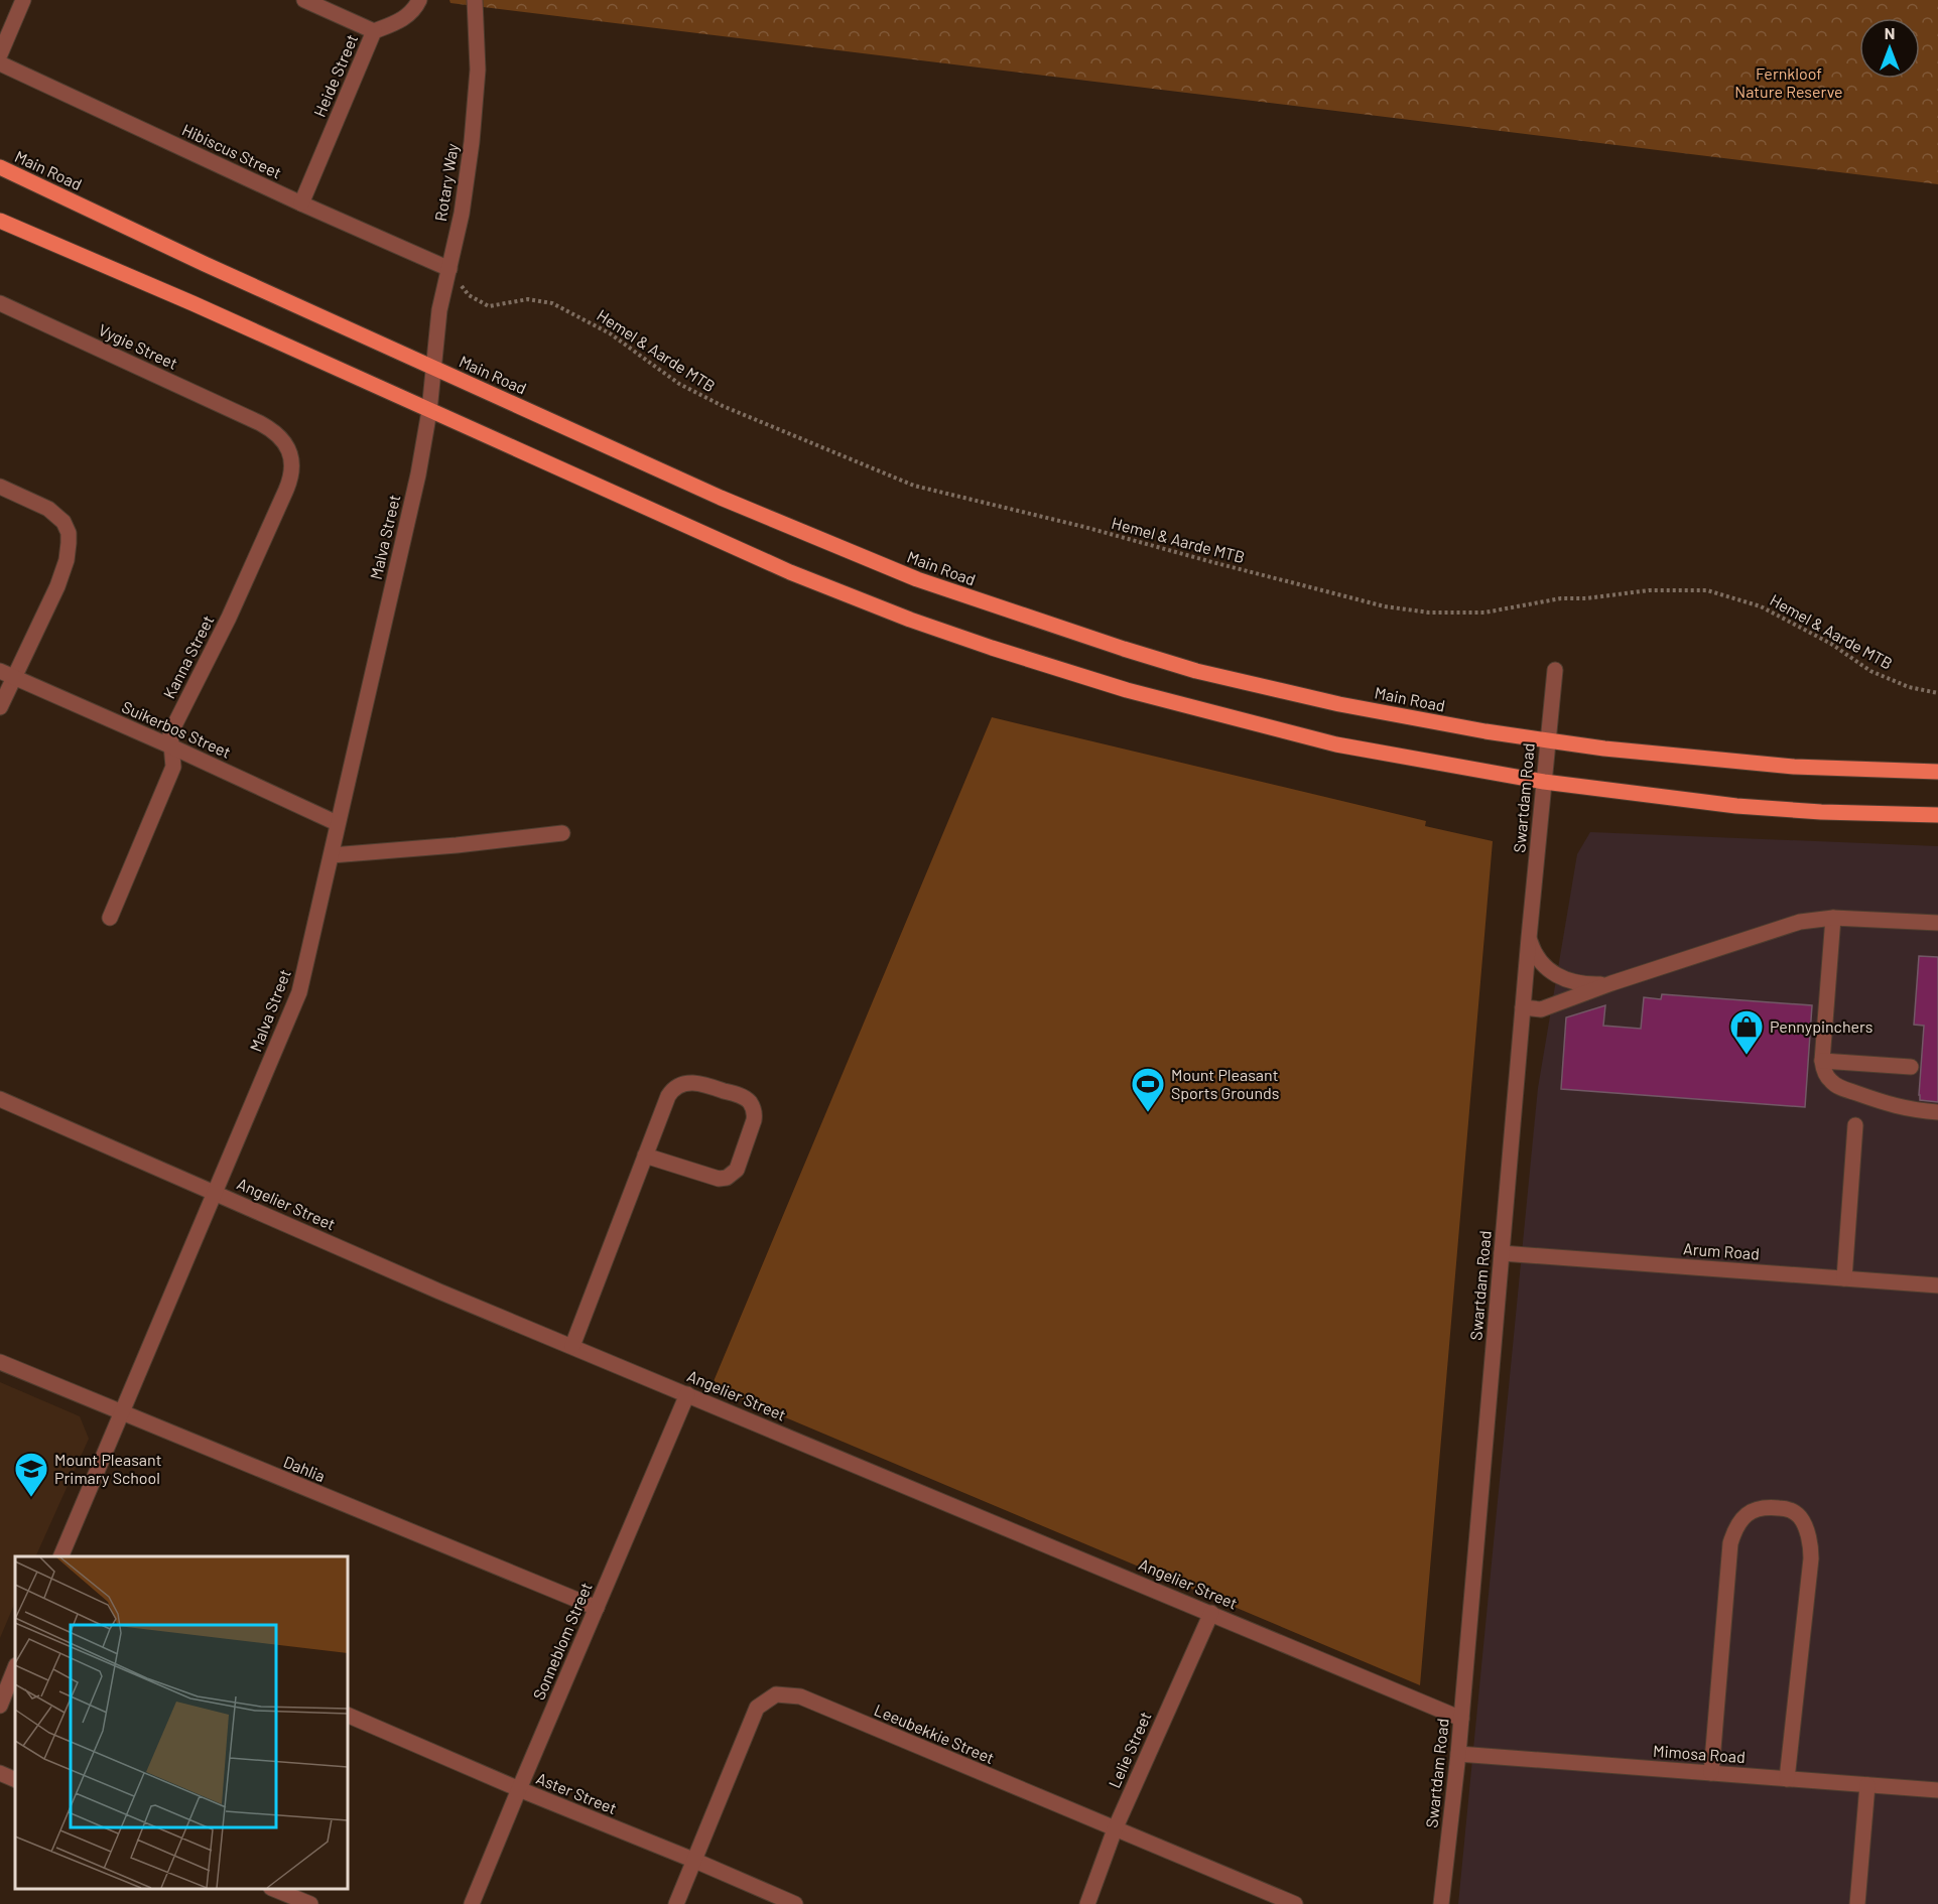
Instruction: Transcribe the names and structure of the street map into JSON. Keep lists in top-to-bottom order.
{
  "streets": {
    "main road": ["Main Road"],
    "street": [
      "Heide Street",
      "Hibiscus Street",
      "Rotary Way",
      "Vygie Street",
      "Malva Street",
      "Kanna Street",
      "Suikerbos Street",
      "Swartdam Road",
      "Angelier Street",
      "Arum Road",
      "Dahlia",
      "Sonneblom Street",
      "Leeubekkie Street",
      "Lelie Street",
      "Mimosa Road",
      "Aster Street"
    ],
    "path": ["Hemel & Aarde MTB"]
  },
  "crossings": [
    ["Heide Street", "Hibiscus Street"],
    ["Hibiscus Street", "Rotary Way"],
    ["Hibiscus Street", "Hemel & Aarde MTB"],
    ["Main Road", "Rotary Way"],
    ["Main Road", "Malva Street"],
    ["Main Road", "Swartdam Road"],
    ["Rotary Way", "Hemel & Aarde MTB"],
    ["Rotary Way", "Malva Street"],
    ["Vygie Street", "Kanna Street"],
    ["Malva Street", "Suikerbos Street"],
    ["Malva Street", "Angelier Street"],
    ["Malva Street", "Dahlia"],
    ["Kanna Street", "Suikerbos Street"],
    ["Swartdam Road", "Angelier Street"],
    ["Swartdam Road", "Arum Road"],
    ["Swartdam Road", "Mimosa Road"],
    ["Angelier Street", "Sonneblom Street"],
    ["Angelier Street", "Lelie Street"],
    ["Dahlia", "Sonneblom Street"],
    ["Sonneblom Street", "Aster Street"],
    ["Leeubekkie Street", "Lelie Street"],
    ["Leeubekkie Street", "Aster Street"]
  ],
  "parks": ["Fernkloof Nature Reserve"],
  "places": {
    "shop": ["Pennypinchers"],
    "sports": ["Mount Pleasant Sports Grounds"],
    "school or university": ["Mount Pleasant Primary School"]
  },
  "north": "top"
}
